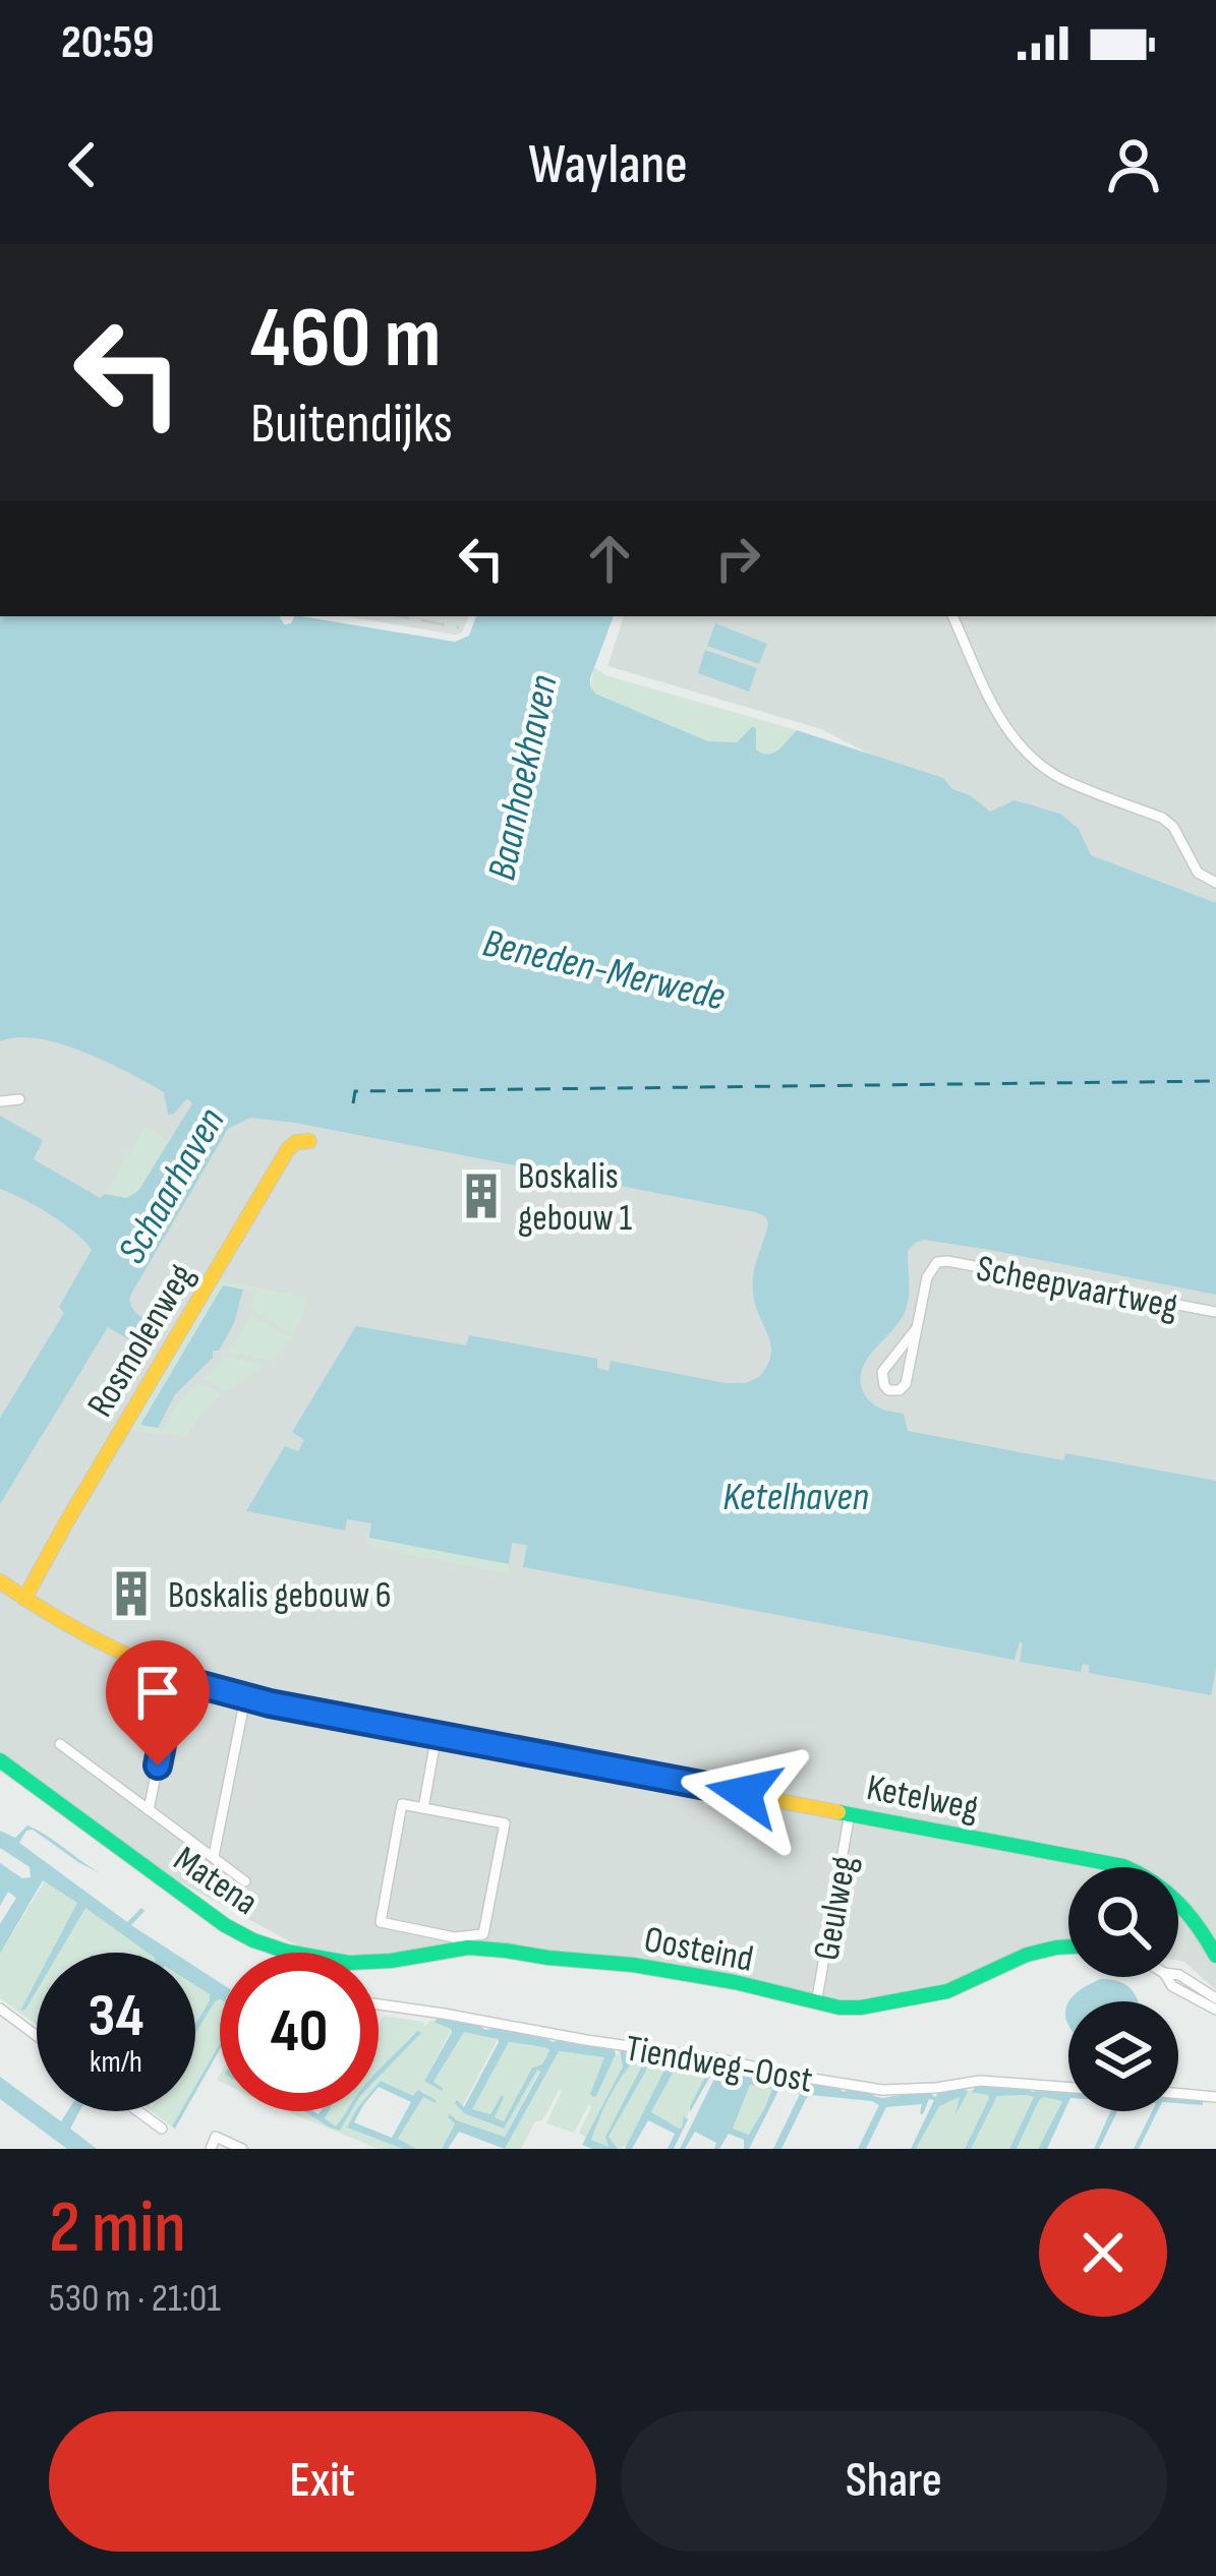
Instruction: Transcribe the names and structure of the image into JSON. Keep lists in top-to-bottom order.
{
  "streets": {
    "street": [
      "Scheepvaartweg",
      "Rosmolenweg",
      "Ketelweg",
      "Matena",
      "Geulweg",
      "Oosteind",
      "Tiendweg-Oost"
    ]
  },
  "crossings": [
    ["Rosmolenweg", "Ketelweg"],
    ["Ketelweg", "Geulweg"],
    ["Matena", "Oosteind"],
    ["Geulweg", "Oosteind"]
  ],
  "water": [
    "Baanhoekhaven",
    "Beneden-Merwede",
    "Schaarhaven",
    "Ketelhaven"
  ],
  "places": {
    "building": ["Boskalis gebouw 1", "Boskalis gebouw 6"]
  },
  "page": {
    "status": "20:59",
    "header": "Waylane",
    "turn": ["460 m", "Buitendijks"],
    "speed": "34 km/h",
    "limit": "40",
    "heading": ["2 min", "530 m · 21:01"],
    "buttons": ["Exit", "Share"]
  }
}
